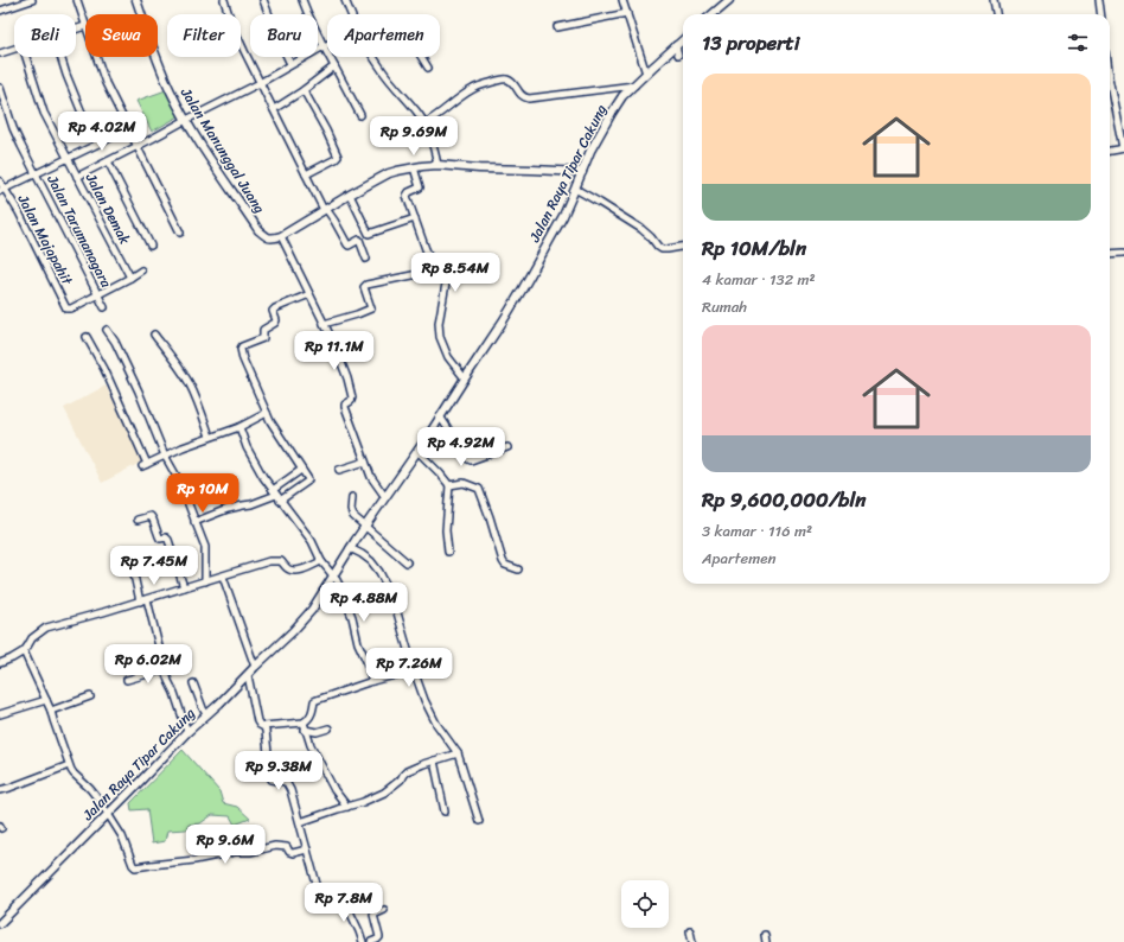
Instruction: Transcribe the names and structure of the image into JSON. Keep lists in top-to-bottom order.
{
  "streets": {
    "street": [
      "Jalan Manunggal Juang",
      "Jalan Raya Tipar Cakung",
      "Jalan Demak",
      "Jalan Tarumanagara",
      "Jalan Majapahit"
    ]
  },
  "crossings": [
    ["Jalan Tarumanagara", "Jalan Majapahit"]
  ],
  "page": {
    "chip": [
      "Beli",
      "Sewa",
      "Filter",
      "Baru",
      "Apartemen"
    ],
    "heading": "13 properti",
    "list": [
      {
        "name": "Rp 10M/bln",
        "note": "4 kamar · 132 m² · Rumah"
      },
      {
        "name": "Rp 9,600,000/bln",
        "note": "3 kamar · 116 m² · Apartemen"
      }
    ],
    "price": [
      "Rp 4.02M",
      "Rp 9.69M",
      "Rp 8.54M",
      "Rp 11.1M",
      "Rp 4.92M",
      "Rp 10M",
      "Rp 7.45M",
      "Rp 4.88M",
      "Rp 6.02M",
      "Rp 7.26M",
      "Rp 9.38M",
      "Rp 9.6M",
      "Rp 7.8M"
    ]
  }
}
